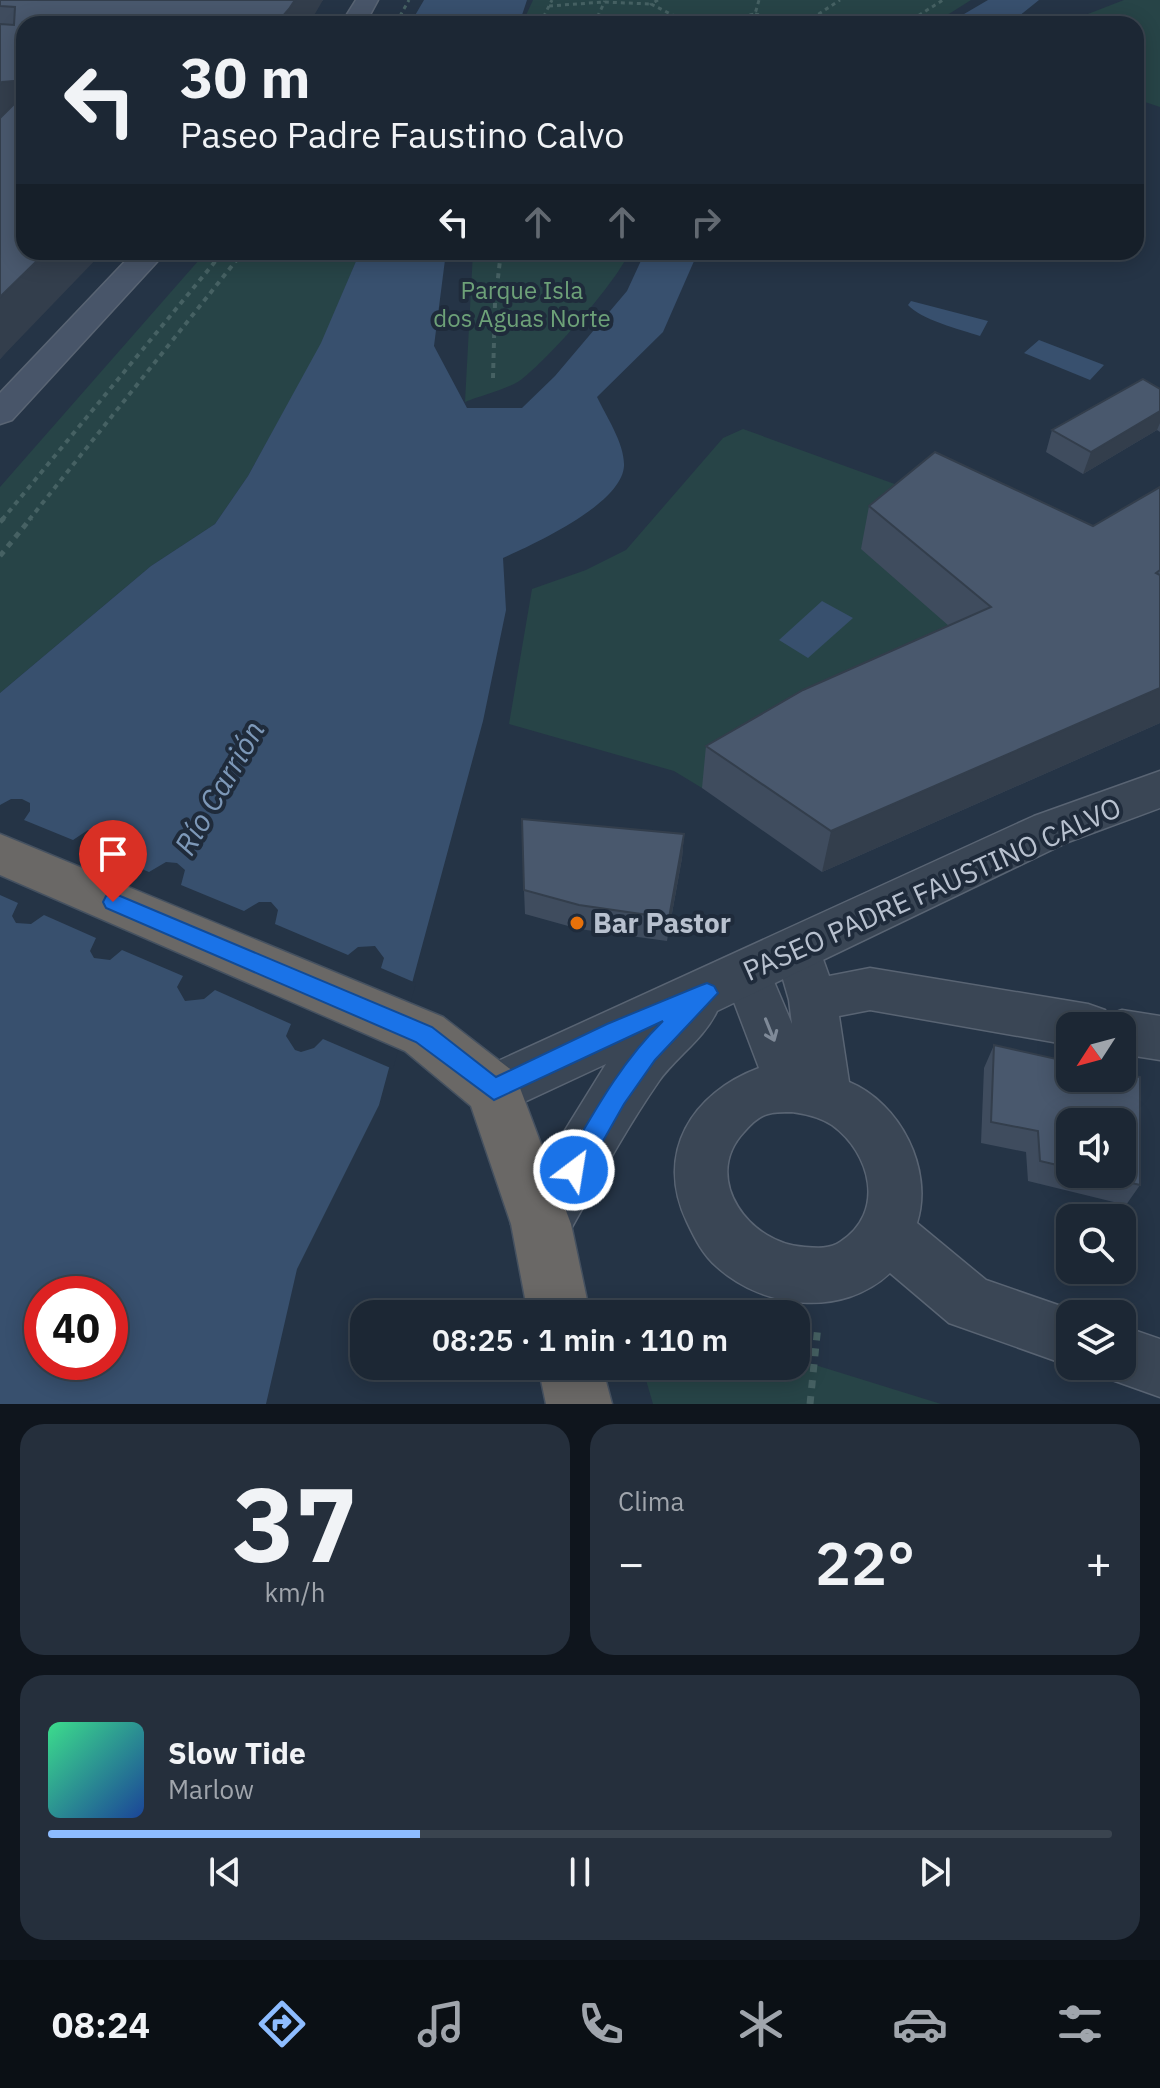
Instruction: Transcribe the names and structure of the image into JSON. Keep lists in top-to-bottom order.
{
  "streets": {
    "street": ["PASEO PADRE FAUSTINO CALVO"]
  },
  "water": ["Río Carrión"],
  "parks": ["Parque Isla dos Aguas Norte"],
  "places": ["Bar Pastor"],
  "north": "bottom left",
  "page": {
    "turn": ["30 m", "Paseo Padre Faustino Calvo"],
    "limit": "40",
    "trip": "08:25 · 1 min · 110 m",
    "tile": [
      ["37", "km/h"],
      "Clima"
    ],
    "heat": ["−", "22°", "+"],
    "song": ["Slow Tide", "Marlow"],
    "tabs": "08:24"
  }
}
